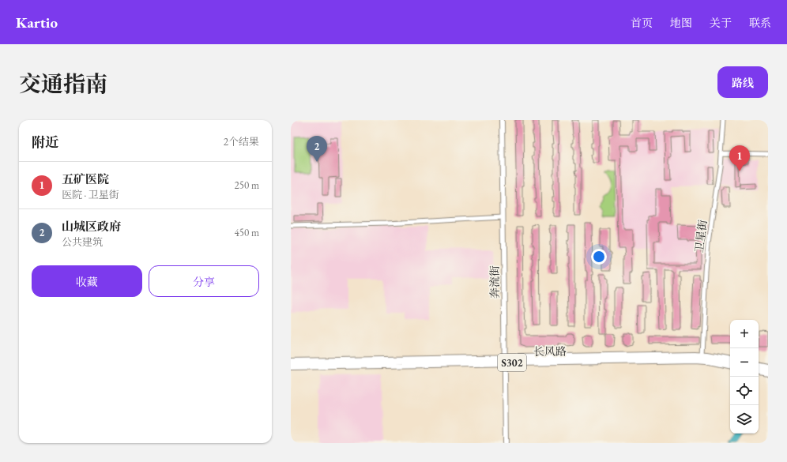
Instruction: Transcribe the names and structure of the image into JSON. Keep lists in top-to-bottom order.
{
  "streets": {
    "main road": ["长风路", "S302"],
    "street": ["卫星街", "奔流街"]
  },
  "crossings": [
    ["卫星街", "长风路"],
    ["奔流街", "长风路"]
  ],
  "page": {
    "header": "Kartio",
    "nav": [
      "首页",
      "地图",
      "关于",
      "联系"
    ],
    "title": "交通指南",
    "buttons": [
      "路线",
      ["收藏", "分享"]
    ],
    "heading": ["附近", "2个结果"],
    "pins": ["2", "1"],
    "list": [
      {
        "mark": "1",
        "name": "五矿医院",
        "note": "医院 · 卫星街",
        "value": "250 m"
      },
      {
        "mark": "2",
        "name": "山城区政府",
        "note": "公共建筑",
        "value": "450 m"
      }
    ],
    "map_buttons": ["+", "−"]
  }
}
